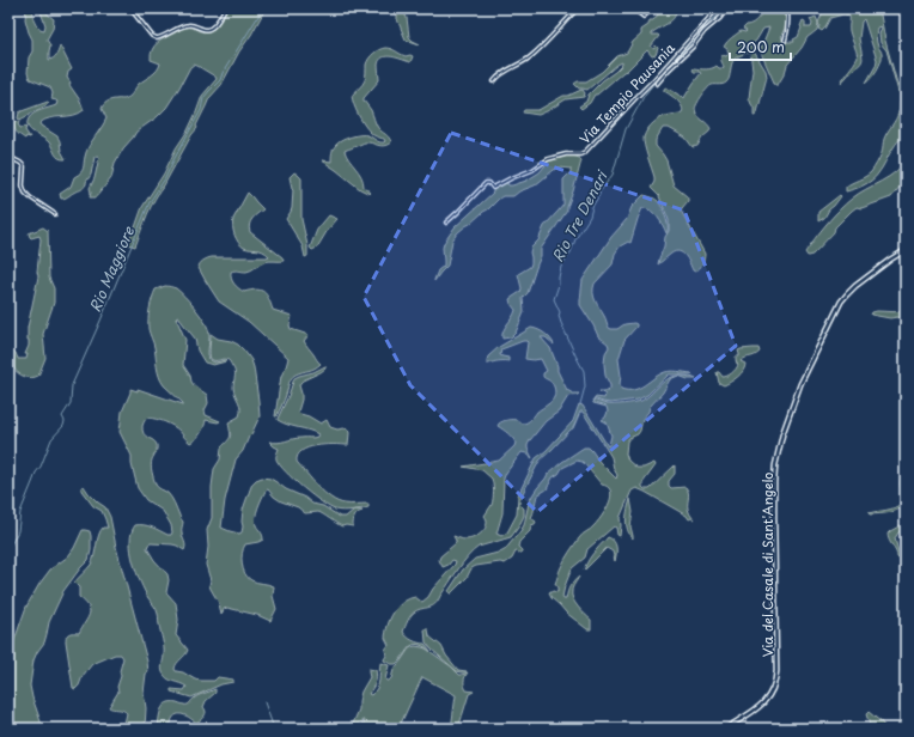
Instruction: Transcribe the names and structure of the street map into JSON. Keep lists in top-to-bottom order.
{
  "streets": {
    "main road": ["Via del Casale di Sant'Angelo"],
    "street": ["Via Tempio Pausania"]
  },
  "water": ["Rio Tre Denari", "Rio Maggiore"],
  "scale_bar": "200 m"
}
